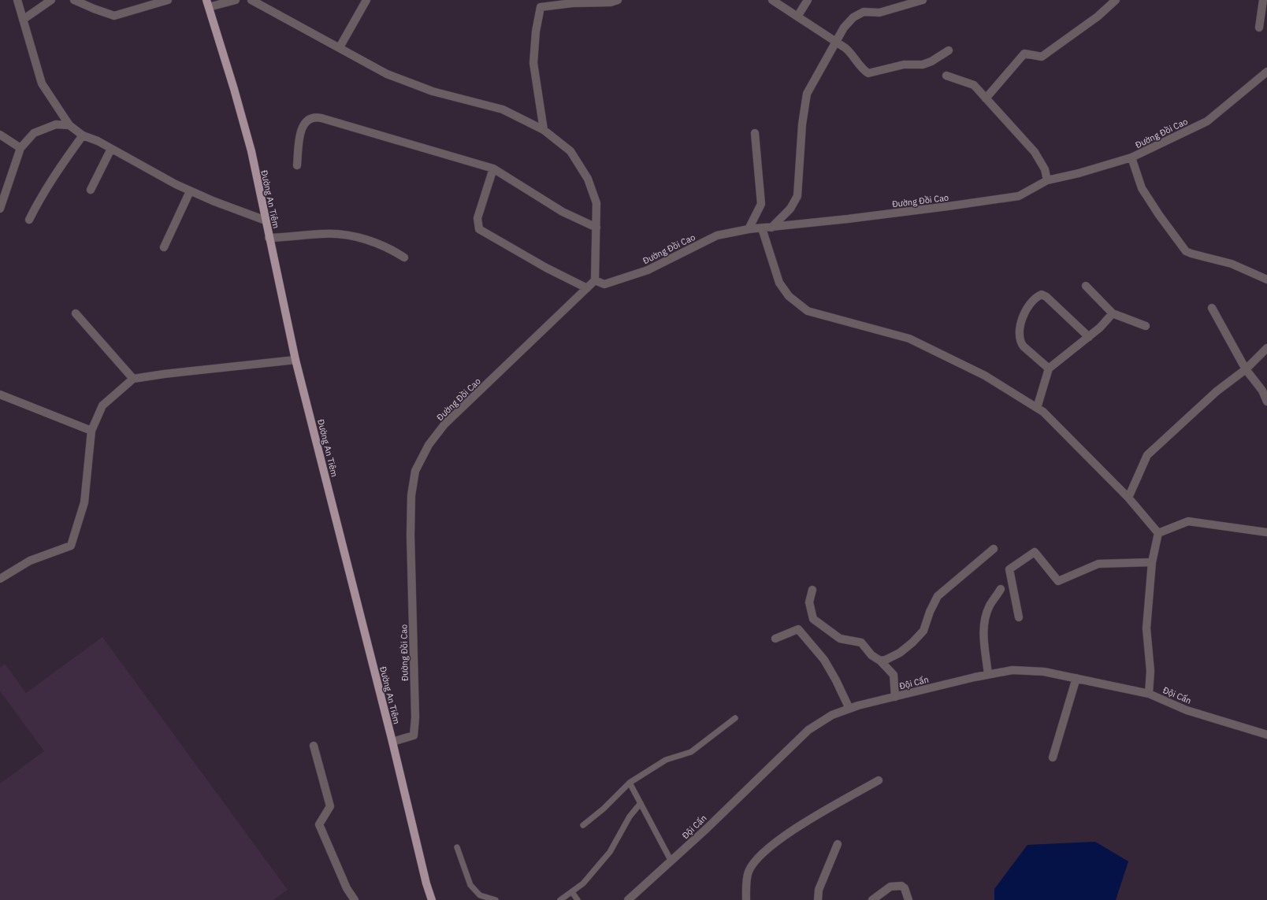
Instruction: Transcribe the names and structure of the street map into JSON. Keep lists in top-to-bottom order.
{
  "streets": {
    "main road": ["Đường An Tiêm"],
    "street": ["Đường Đồi Cao", "Đội Cấn"]
  },
  "crossings": [
    ["Đường Đồi Cao", "Đường An Tiêm"]
  ]
}
